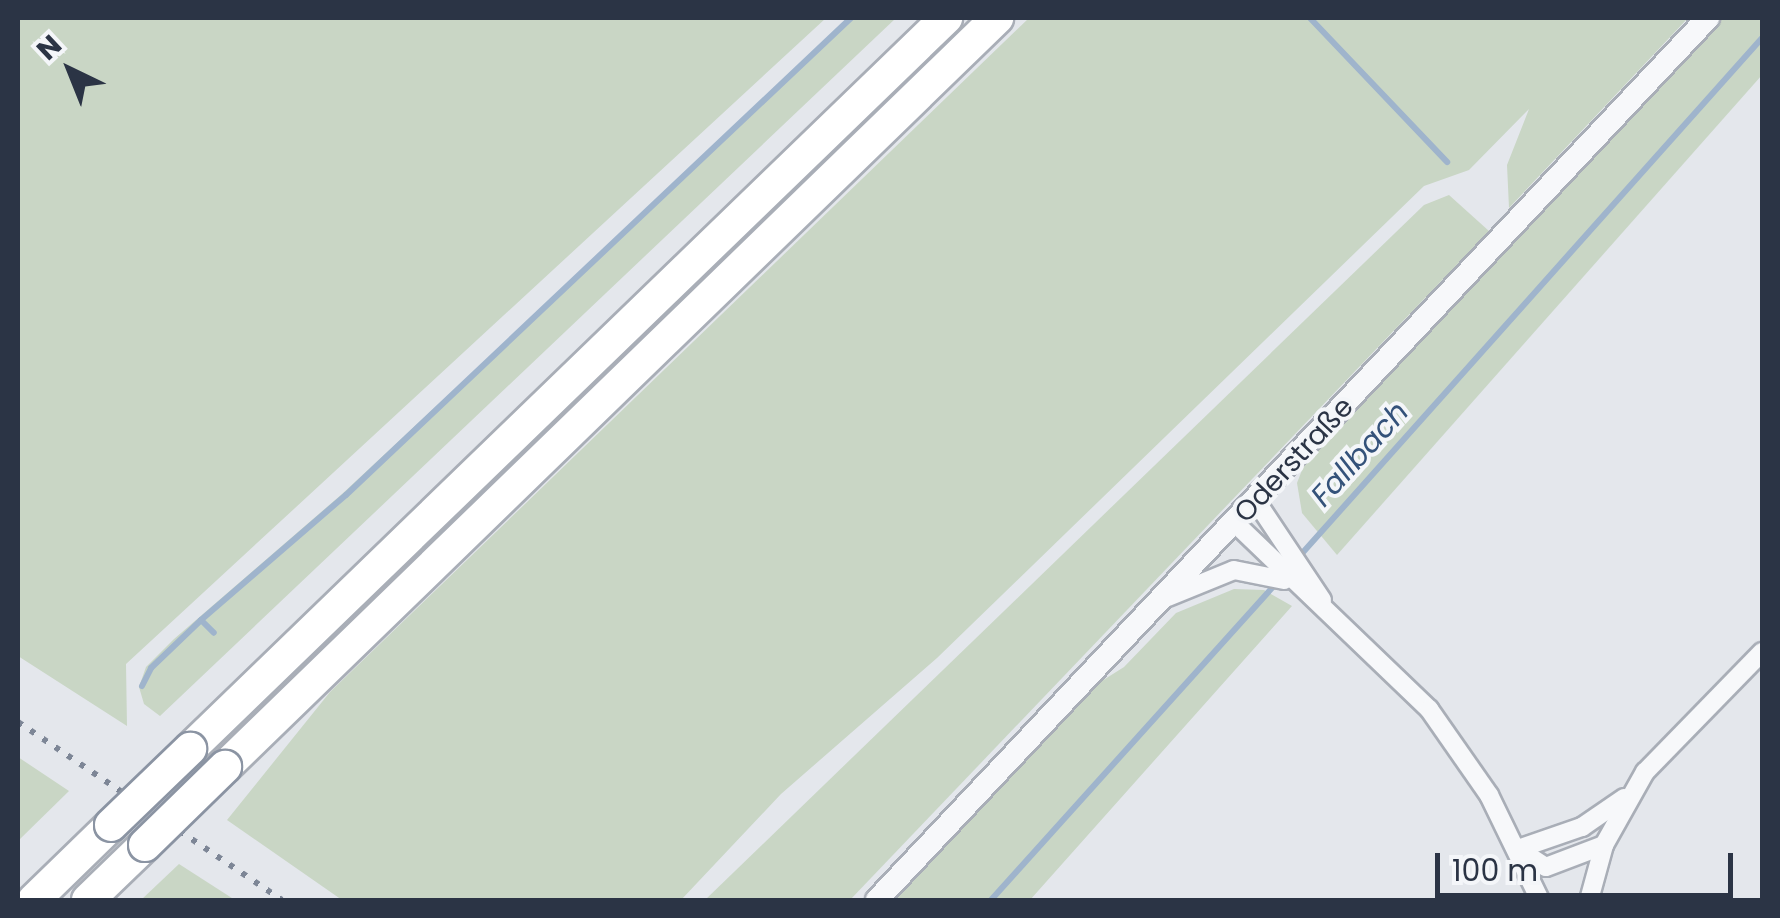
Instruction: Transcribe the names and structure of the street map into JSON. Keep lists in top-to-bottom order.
{
  "streets": {
    "street": ["Oderstraße"]
  },
  "water": ["Fallbach"],
  "scale_bar": "100 m",
  "north": "top left"
}
